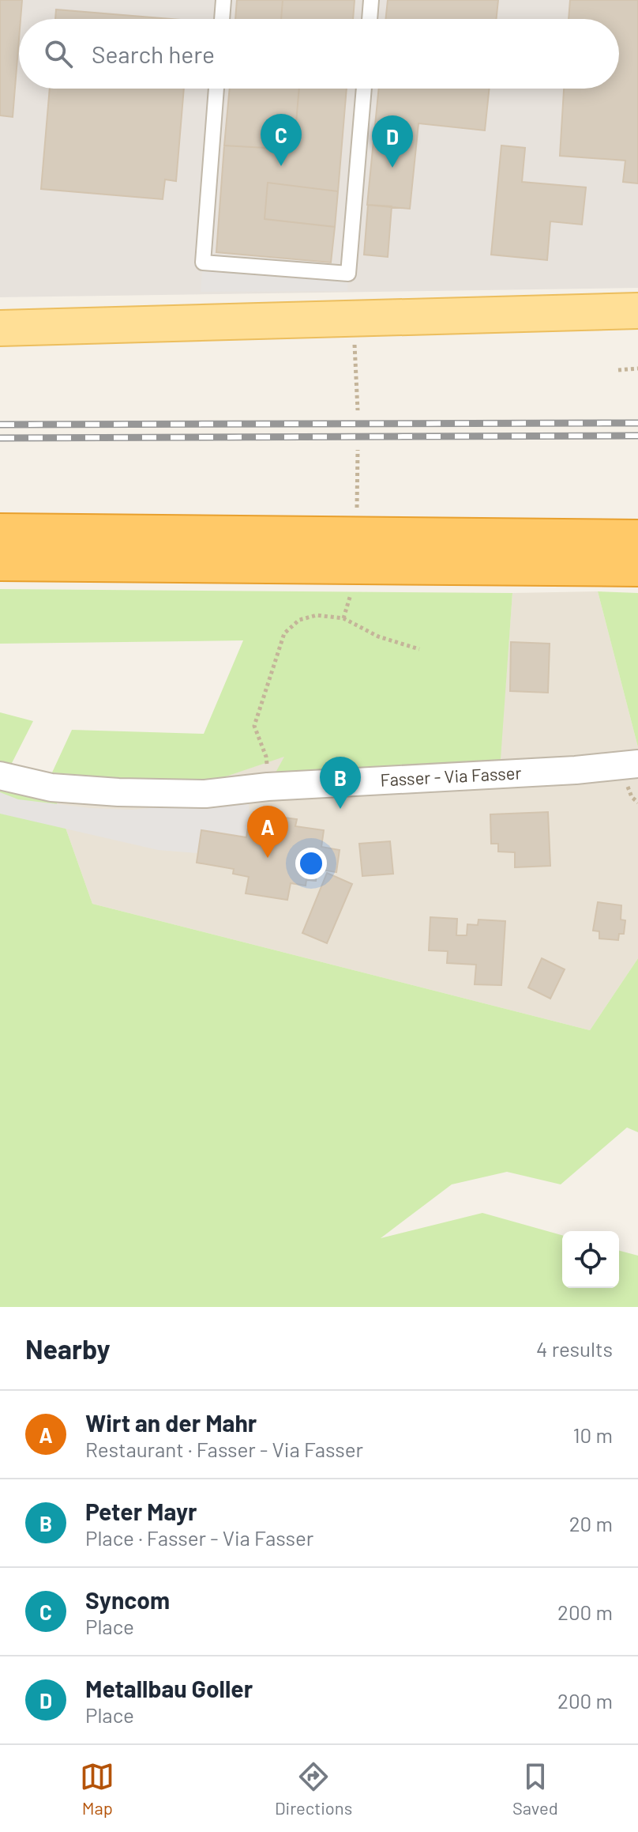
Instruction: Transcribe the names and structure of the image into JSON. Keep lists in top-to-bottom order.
{
  "streets": {
    "street": ["Fasser - Via Fasser"]
  },
  "page": {
    "search": "Search here",
    "pins": [
      "C",
      "D",
      "B",
      "A"
    ],
    "heading": ["Nearby", "4 results"],
    "list": [
      {
        "mark": "A",
        "name": "Wirt an der Mahr",
        "note": "Restaurant · Fasser - Via Fasser",
        "value": "10 m"
      },
      {
        "mark": "B",
        "name": "Peter Mayr",
        "note": "Place · Fasser - Via Fasser",
        "value": "20 m"
      },
      {
        "mark": "C",
        "name": "Syncom",
        "note": "Place",
        "value": "200 m"
      },
      {
        "mark": "D",
        "name": "Metallbau Goller",
        "note": "Place",
        "value": "200 m"
      }
    ],
    "nav": ["Map", "Directions", "Saved"]
  }
}
